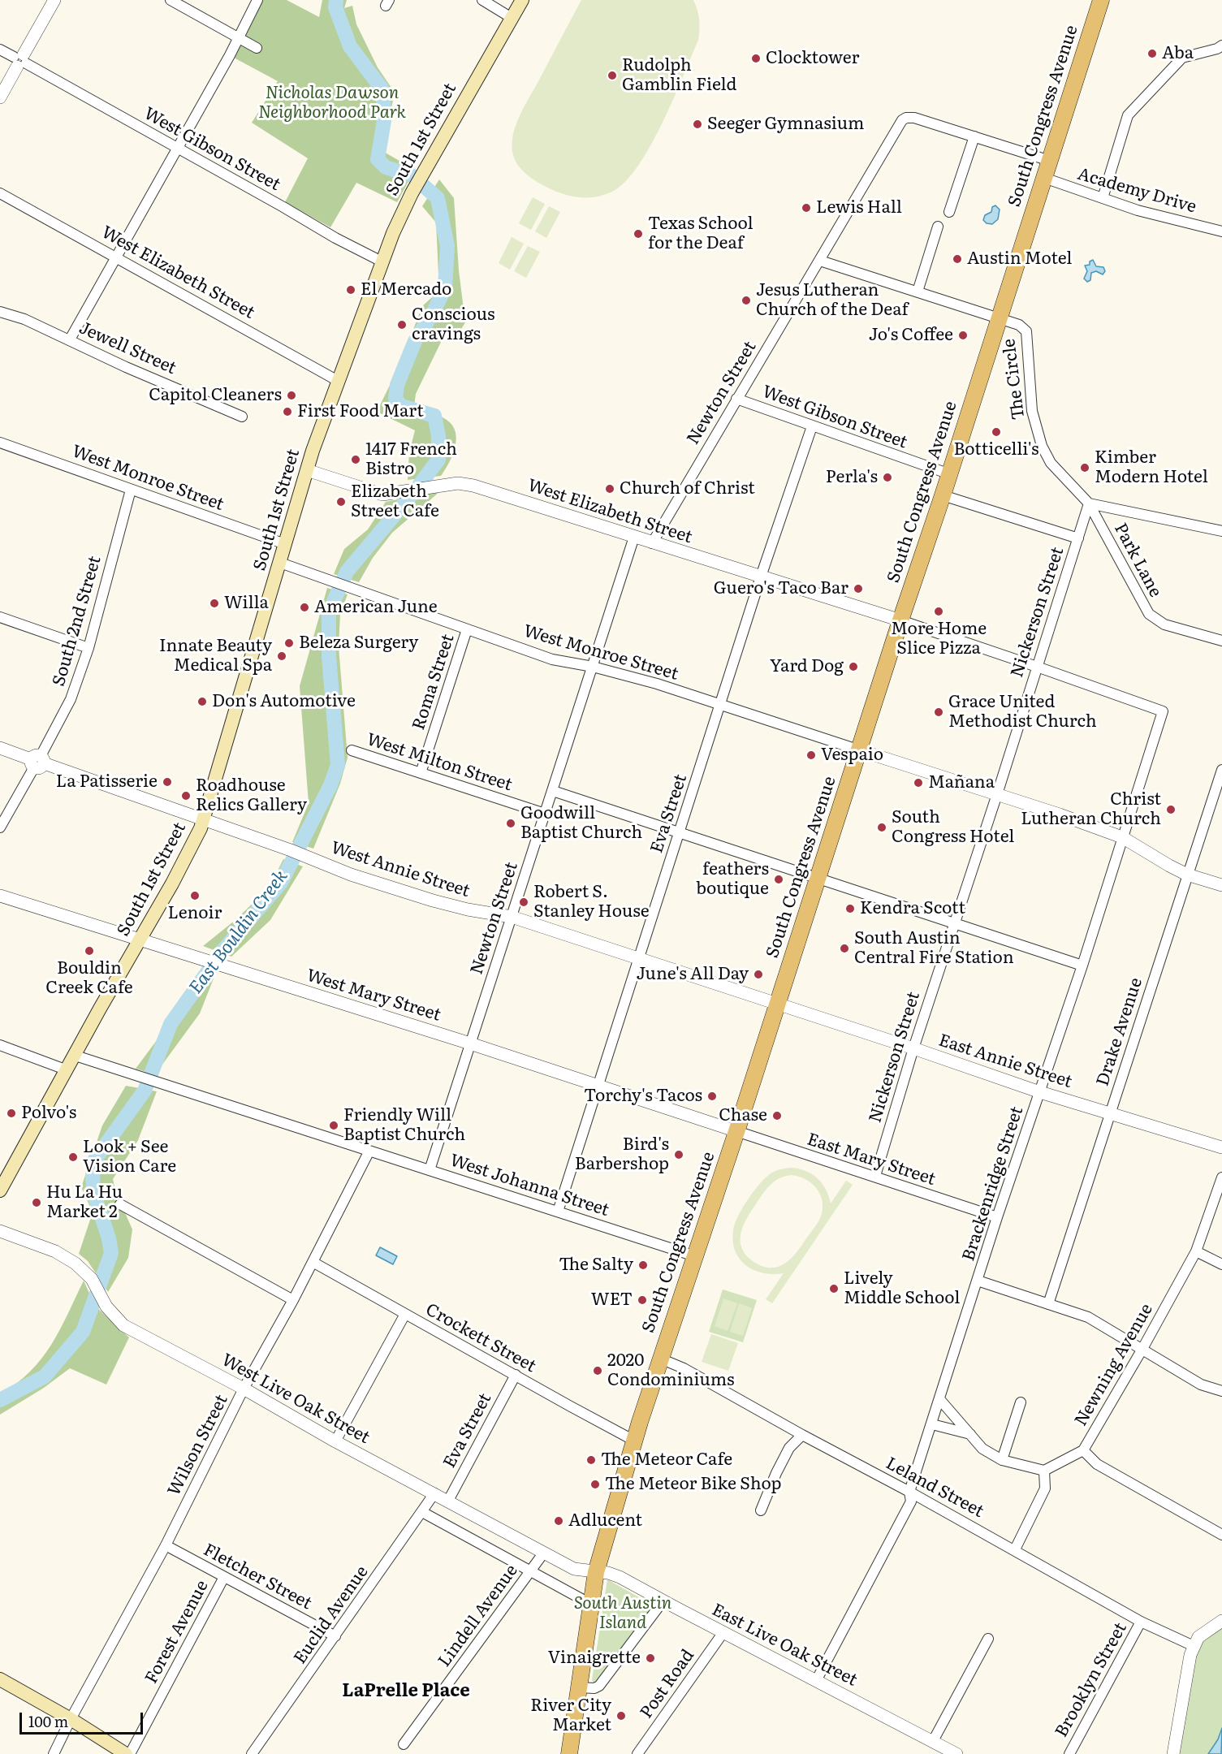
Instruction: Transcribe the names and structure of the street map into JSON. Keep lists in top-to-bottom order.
{
  "streets": {
    "main road": ["South Congress Avenue", "South 1st Street"],
    "street": [
      "West Gibson Street",
      "Academy Drive",
      "West Elizabeth Street",
      "Jewell Street",
      "The Circle",
      "Newton Street",
      "West Monroe Street",
      "Park Lane",
      "Nickerson Street",
      "South 2nd Street",
      "Roma Street",
      "West Milton Street",
      "Eva Street",
      "West Annie Street",
      "West Mary Street",
      "Drake Avenue",
      "East Annie Street",
      "East Mary Street",
      "Brackenridge Street",
      "West Johanna Street",
      "Crockett Street",
      "Newning Avenue",
      "West Live Oak Street",
      "Wilson Street",
      "Leland Street",
      "Fletcher Street",
      "Euclid Avenue",
      "Lindell Avenue",
      "Forest Avenue",
      "East Live Oak Street",
      "Brooklyn Street",
      "Post Road"
    ]
  },
  "crossings": [
    ["South Congress Avenue", "West Gibson Street"],
    ["South Congress Avenue", "Academy Drive"],
    ["South Congress Avenue", "West Elizabeth Street"],
    ["South Congress Avenue", "The Circle"],
    ["South Congress Avenue", "West Monroe Street"],
    ["South Congress Avenue", "West Annie Street"],
    ["South Congress Avenue", "West Mary Street"],
    ["South Congress Avenue", "East Annie Street"],
    ["South Congress Avenue", "East Mary Street"],
    ["South Congress Avenue", "West Johanna Street"],
    ["South Congress Avenue", "Crockett Street"],
    ["South Congress Avenue", "West Live Oak Street"],
    ["South Congress Avenue", "Leland Street"],
    ["South Congress Avenue", "East Live Oak Street"],
    ["South 1st Street", "West Gibson Street"],
    ["South 1st Street", "West Elizabeth Street"],
    ["South 1st Street", "West Monroe Street"],
    ["South 1st Street", "West Annie Street"],
    ["South 1st Street", "West Mary Street"],
    ["South 1st Street", "West Johanna Street"],
    ["West Gibson Street", "Newton Street"],
    ["West Gibson Street", "Eva Street"],
    ["West Elizabeth Street", "Newton Street"],
    ["West Elizabeth Street", "Eva Street"],
    ["The Circle", "Park Lane"],
    ["The Circle", "Nickerson Street"],
    ["Newton Street", "West Monroe Street"],
    ["Newton Street", "West Milton Street"],
    ["Newton Street", "West Annie Street"],
    ["Newton Street", "West Mary Street"],
    ["Newton Street", "West Johanna Street"],
    ["West Monroe Street", "South 2nd Street"],
    ["West Monroe Street", "Roma Street"],
    ["West Monroe Street", "Eva Street"],
    ["Park Lane", "Nickerson Street"],
    ["Nickerson Street", "East Annie Street"],
    ["Nickerson Street", "East Mary Street"],
    ["Nickerson Street", "Brackenridge Street"],
    ["South 2nd Street", "West Annie Street"],
    ["Roma Street", "West Milton Street"],
    ["Eva Street", "West Annie Street"],
    ["Eva Street", "West Mary Street"],
    ["Eva Street", "West Johanna Street"],
    ["Eva Street", "Crockett Street"],
    ["Eva Street", "West Live Oak Street"],
    ["West Annie Street", "East Annie Street"],
    ["West Mary Street", "East Mary Street"],
    ["Drake Avenue", "East Annie Street"],
    ["East Annie Street", "Brackenridge Street"],
    ["East Mary Street", "Brackenridge Street"],
    ["Brackenridge Street", "Leland Street"],
    ["Brackenridge Street", "East Live Oak Street"],
    ["West Johanna Street", "Wilson Street"],
    ["Crockett Street", "Wilson Street"],
    ["West Live Oak Street", "Wilson Street"],
    ["West Live Oak Street", "Euclid Avenue"],
    ["West Live Oak Street", "Lindell Avenue"],
    ["West Live Oak Street", "East Live Oak Street"],
    ["Wilson Street", "Fletcher Street"],
    ["Leland Street", "Brooklyn Street"],
    ["Fletcher Street", "Euclid Avenue"],
    ["Fletcher Street", "Forest Avenue"],
    ["East Live Oak Street", "Post Road"]
  ],
  "districts": ["LaPrelle Place"],
  "water": ["East Bouldin Creek"],
  "parks": ["Nicholas Dawson Neighborhood Park", "South Austin Island"],
  "places": [
    "Aba",
    "Clocktower",
    "Rudolph Gamblin Field",
    "Seeger Gymnasium",
    "Lewis Hall",
    "Texas School for the Deaf",
    "Austin Motel",
    "El Mercado",
    "Jesus Lutheran Church of the Deaf",
    "Conscious cravings",
    "Jo's Coffee",
    "Capitol Cleaners",
    "First Food Mart",
    "Botticelli's",
    "1417 French Bistro",
    "Kimber Modern Hotel",
    "Perla's",
    "Church of Christ",
    "Elizabeth Street Cafe",
    "Guero's Taco Bar",
    "Willa",
    "American June",
    "More Home Slice Pizza",
    "Beleza Surgery",
    "Innate Beauty Medical Spa",
    "Yard Dog",
    "Don's Automotive",
    "Grace United Methodist Church",
    "Vespaio",
    "La Patisserie",
    "Mañana",
    "Roadhouse Relics Gallery",
    "Christ Lutheran Church",
    "Goodwill Baptist Church",
    "South Congress Hotel",
    "feathers boutique",
    "Lenoir",
    "Robert S. Stanley House",
    "Kendra Scott",
    "South Austin Central Fire Station",
    "Bouldin Creek Cafe",
    "June's All Day",
    "Torchy's Tacos",
    "Polvo's",
    "Chase",
    "Friendly Will Baptist Church",
    "Bird's Barbershop",
    "Look + See Vision Care",
    "Hu La Hu Market 2",
    "The Salty",
    "Lively Middle School",
    "WET",
    "2020 Condominiums",
    "The Meteor Cafe",
    "The Meteor Bike Shop",
    "Adlucent",
    "Vinaigrette",
    "River City Market"
  ],
  "scale_bar": "100 m"
}
